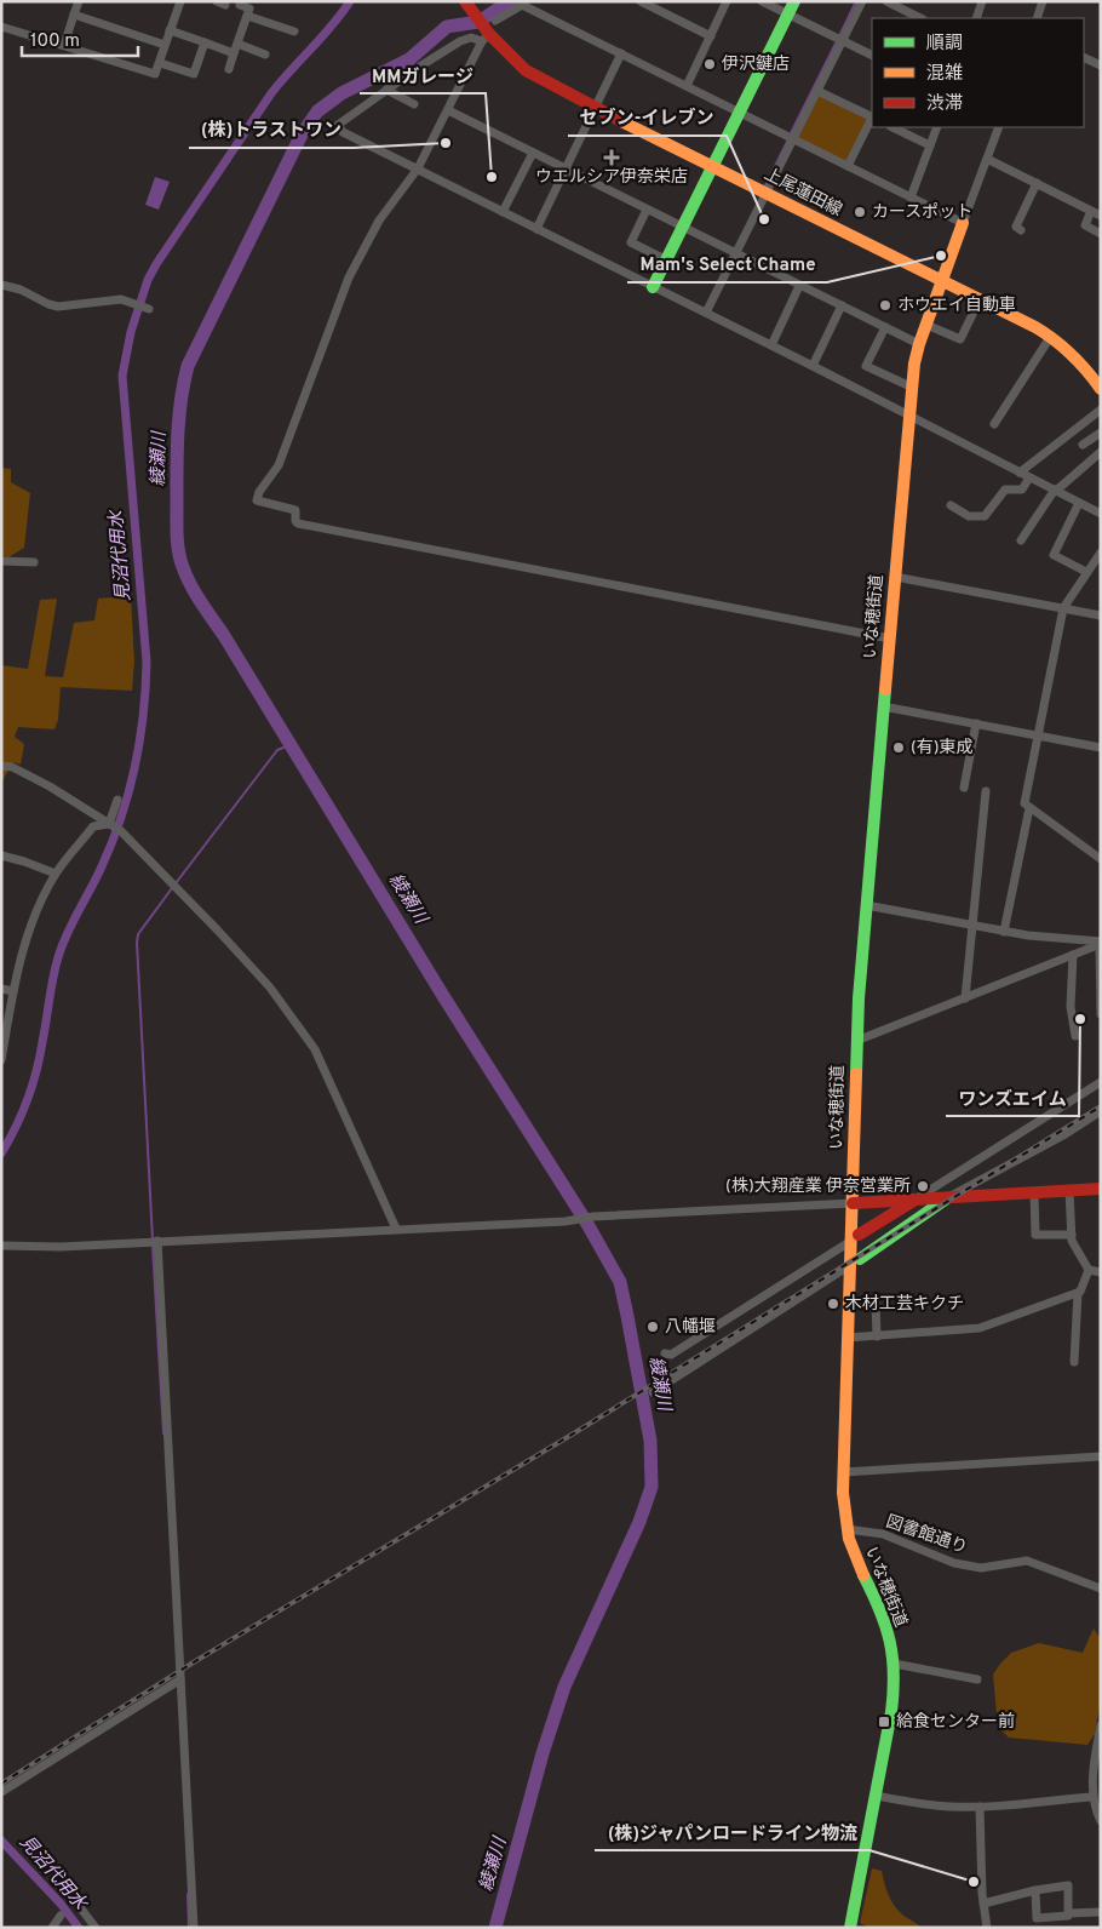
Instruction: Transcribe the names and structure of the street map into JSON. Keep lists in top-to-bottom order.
{
  "streets": {
    "street": ["上尾蓮田線", "いな穂街道", "図書館通り"]
  },
  "crossings": [
    ["上尾蓮田線", "いな穂街道"],
    ["いな穂街道", "図書館通り"]
  ],
  "water": ["綾瀬川", "見沼代用水"],
  "places": {
    "other": [
      "伊沢鍵店",
      "(株)トラストワン",
      "MMガレージ",
      "カースポット",
      "セブン-イレブン",
      "Mam's Select Chame",
      "ホウエイ自動車",
      "(有)東成",
      "ワンズエイム",
      "(株)大翔産業 伊奈営業所",
      "木材工芸キクチ",
      "八幡堰",
      "(株)ジャパンロードライン物流"
    ],
    "health": ["ウエルシア伊奈栄店"],
    "transit": ["給食センター前"]
  },
  "legend": ["順調", "混雑", "渋滞"],
  "scale_bar": "100 m"
}
